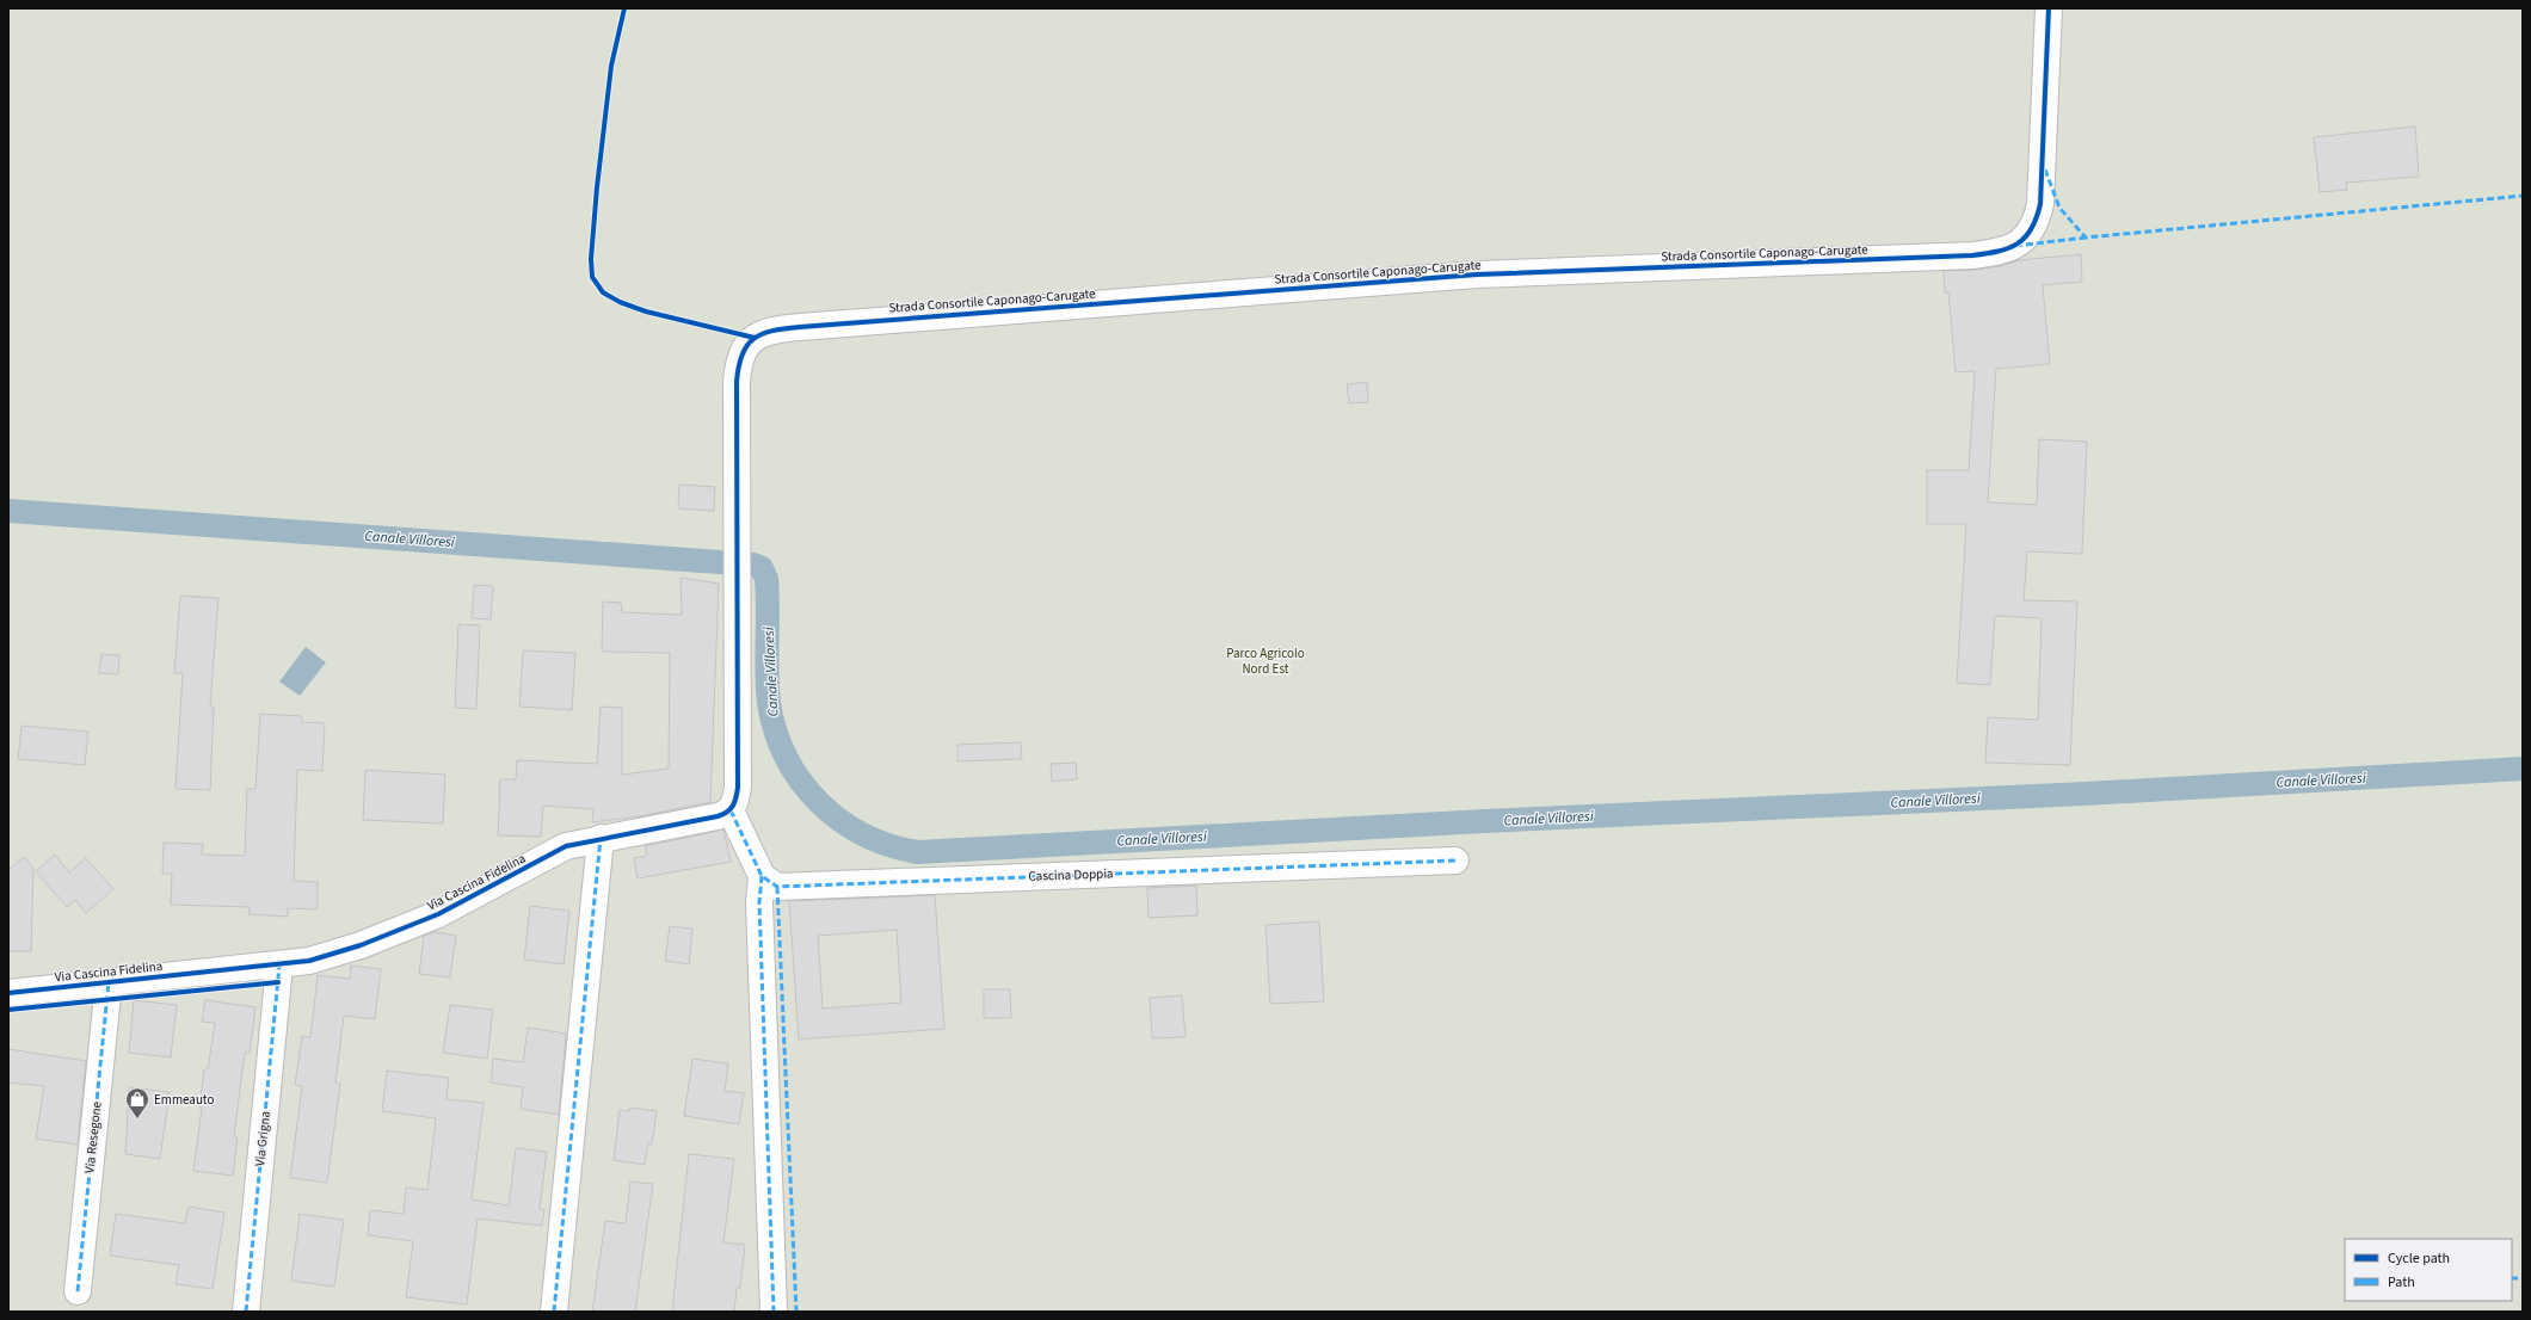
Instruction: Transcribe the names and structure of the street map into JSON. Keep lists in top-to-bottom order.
{
  "streets": {
    "street": [
      "Strada Consortile Caponago-Carugate",
      "Cascina Doppia",
      "Via Cascina Fidelina",
      "Via Resegone",
      "Via Grigna"
    ]
  },
  "crossings": [
    ["Strada Consortile Caponago-Carugate", "Via Cascina Fidelina"],
    ["Via Cascina Fidelina", "Via Resegone"],
    ["Via Cascina Fidelina", "Via Grigna"]
  ],
  "water": ["Canale Villoresi"],
  "parks": ["Parco Agricolo Nord Est"],
  "places": {
    "shop": ["Emmeauto"]
  },
  "legend": ["Cycle path", "Path"]
}
